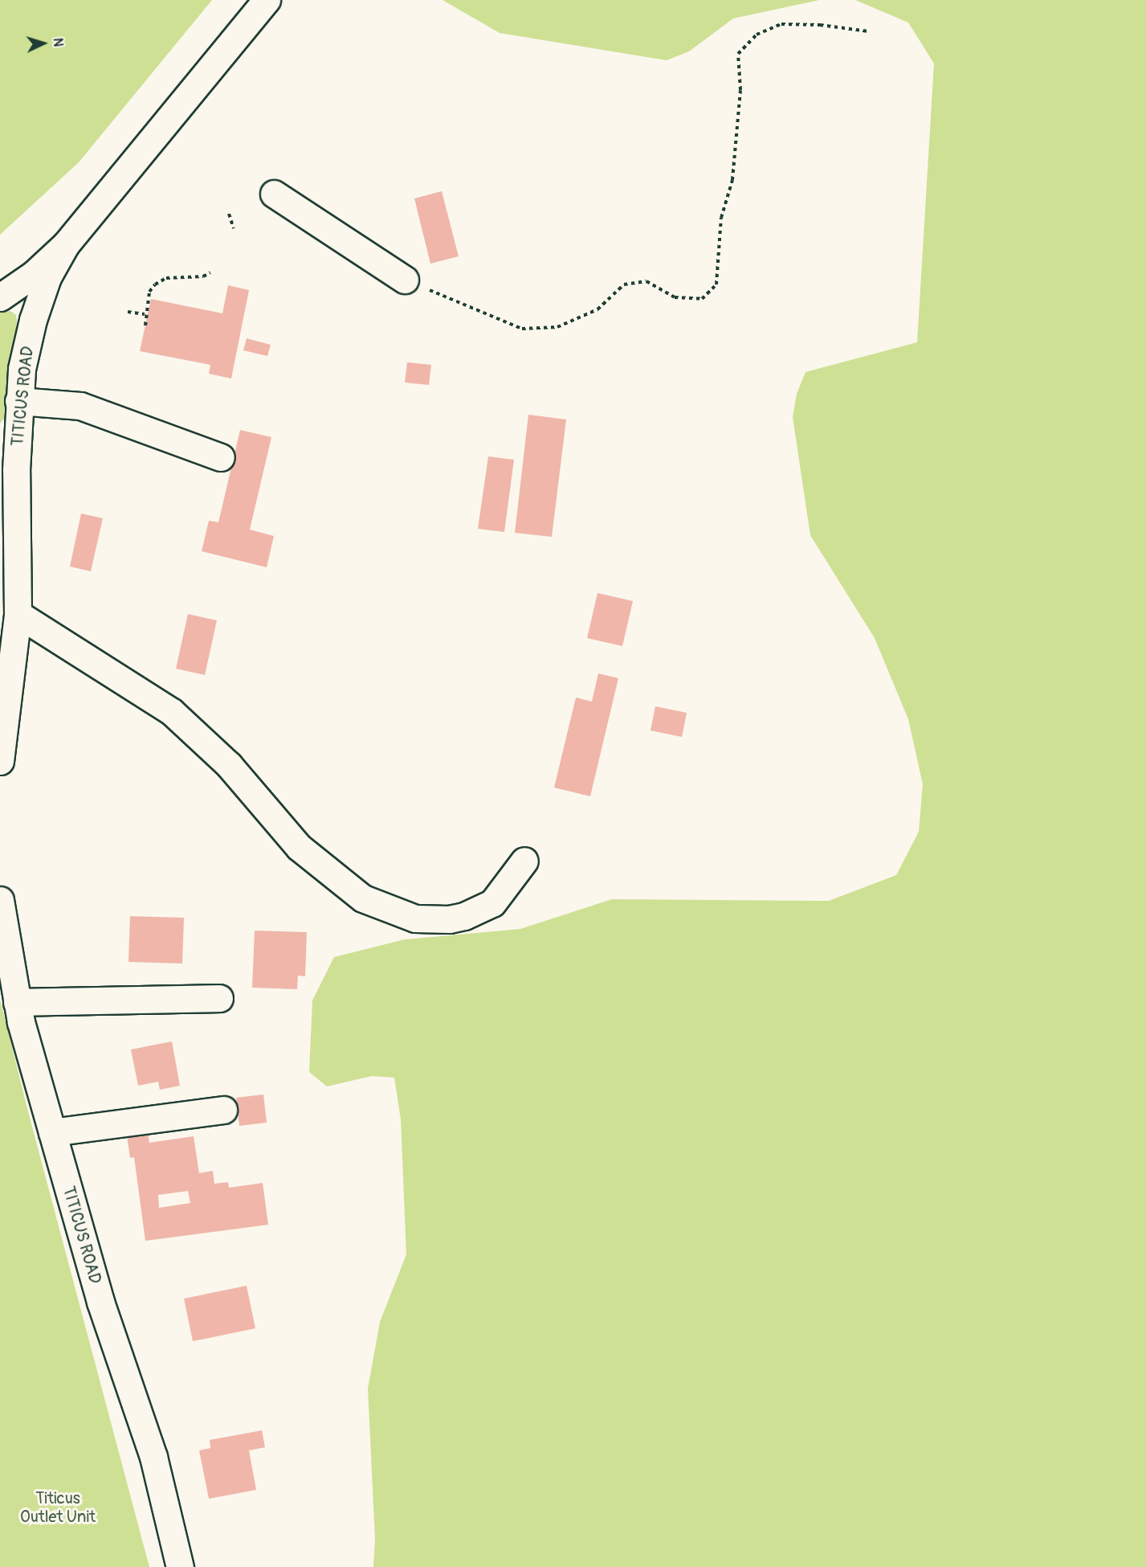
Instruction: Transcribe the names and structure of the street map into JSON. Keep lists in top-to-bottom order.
{
  "streets": {
    "main road": ["TITICUS ROAD"]
  },
  "parks": ["Titicus Outlet Unit"],
  "north": "right"
}
